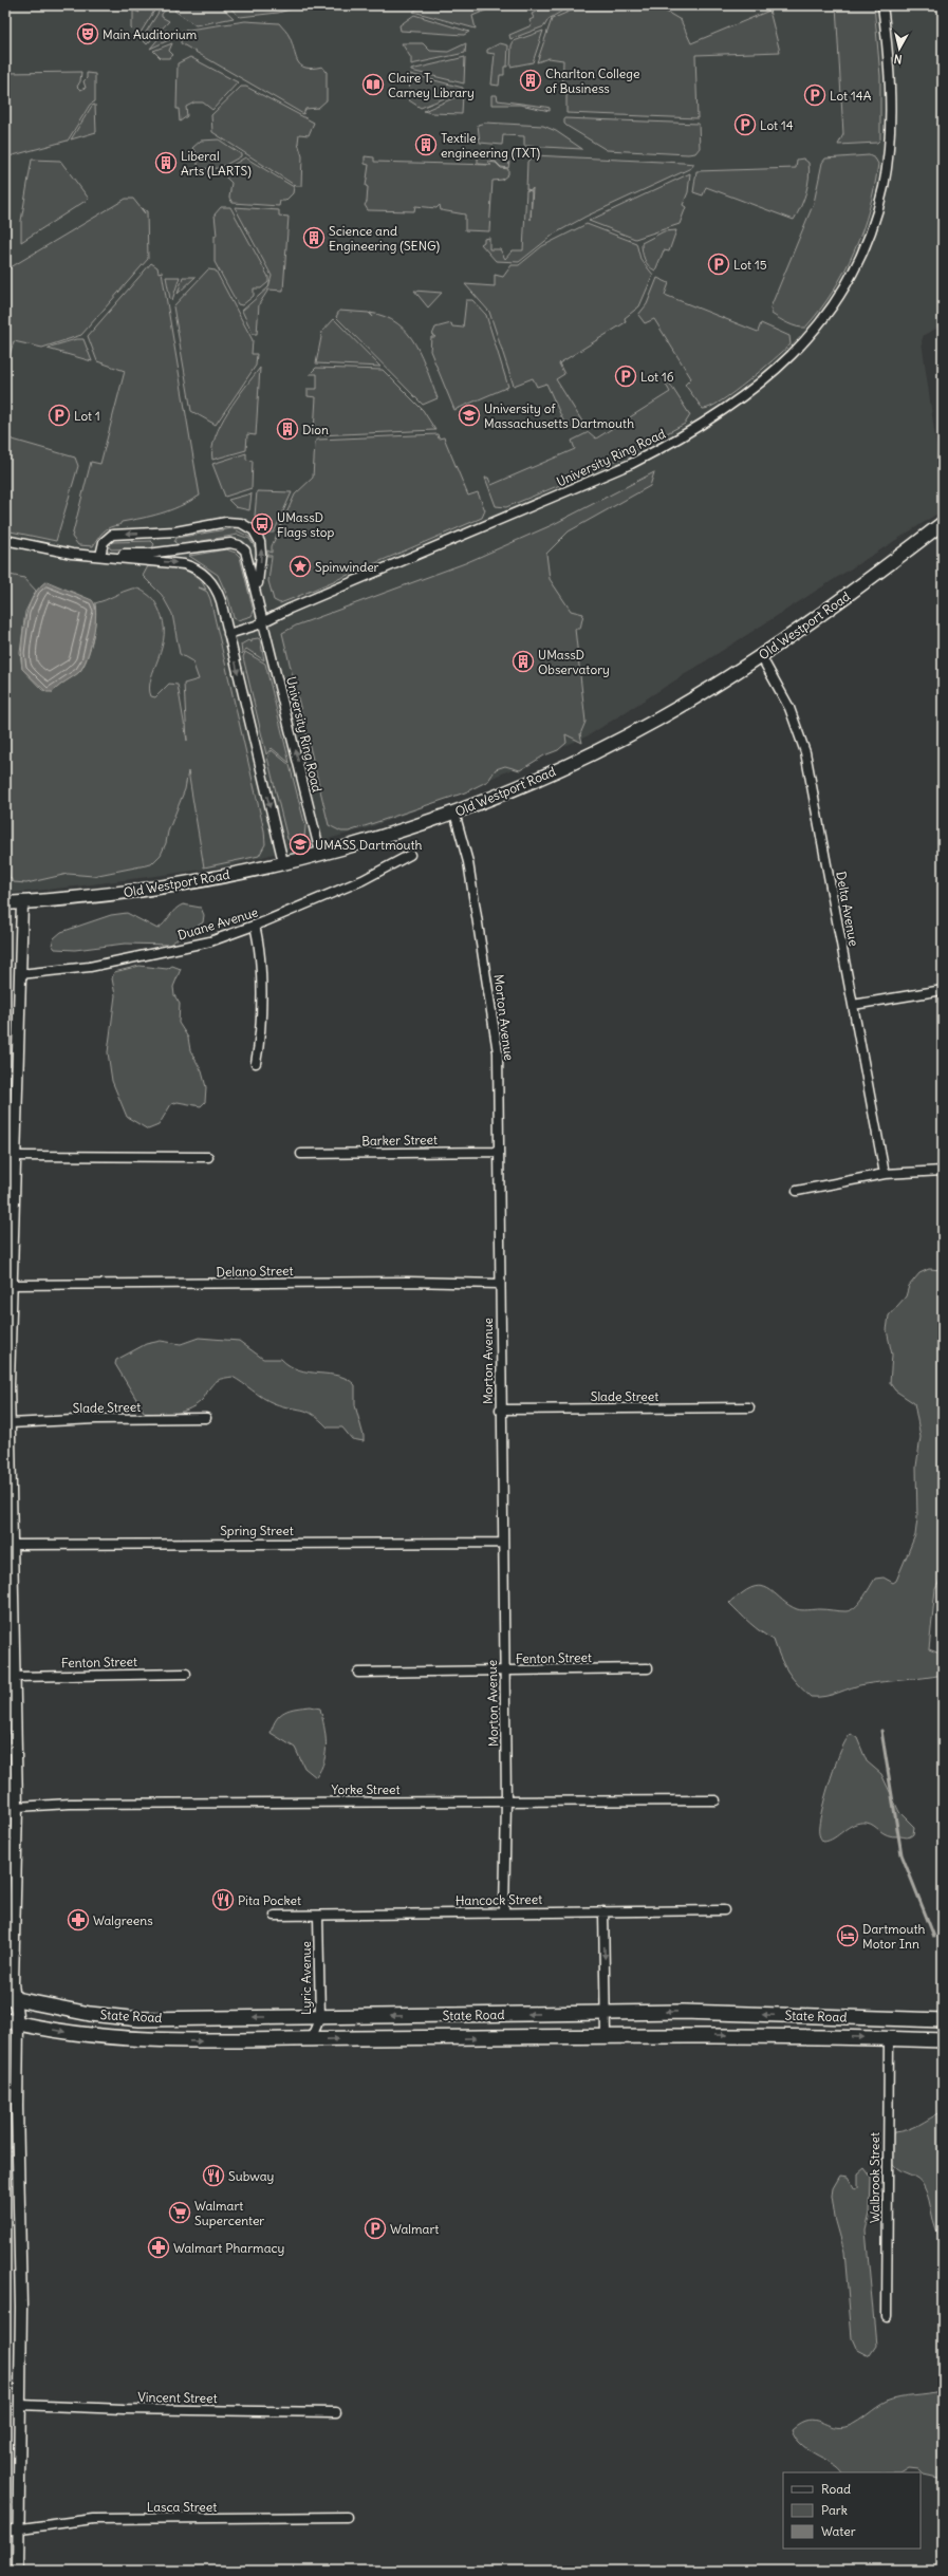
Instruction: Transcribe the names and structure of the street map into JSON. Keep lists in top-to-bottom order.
{
  "streets": {
    "main road": ["Old Westport Road", "State Road"],
    "street": [
      "University Ring Road",
      "Delta Avenue",
      "Duane Avenue",
      "Morton Avenue",
      "Barker Street",
      "Delano Street",
      "Slade Street",
      "Spring Street",
      "Fenton Street",
      "Yorke Street",
      "Hancock Street",
      "Lyric Avenue",
      "Walbrook Street",
      "Vincent Street",
      "Lasca Street"
    ]
  },
  "crossings": [
    ["University Ring Road", "Old Westport Road"],
    ["Old Westport Road", "Delta Avenue"],
    ["Old Westport Road", "Morton Avenue"],
    ["Morton Avenue", "Barker Street"],
    ["Morton Avenue", "Delano Street"],
    ["Morton Avenue", "Slade Street"],
    ["Morton Avenue", "Spring Street"],
    ["Morton Avenue", "Fenton Street"],
    ["Morton Avenue", "Yorke Street"],
    ["Morton Avenue", "Hancock Street"],
    ["Hancock Street", "Lyric Avenue"],
    ["Lyric Avenue", "State Road"],
    ["State Road", "Walbrook Street"]
  ],
  "places": {
    "theatre": ["Main Auditorium"],
    "building": [
      "Charlton College of Business",
      "Textile engineering (TXT)",
      "Liberal Arts (LARTS)",
      "Science and Engineering (SENG)",
      "Dion",
      "UMassD Observatory"
    ],
    "library": ["Claire T. Carney Library"],
    "parking": [
      "Lot 14A",
      "Lot 14",
      "Lot 15",
      "Lot 16",
      "Lot 1",
      "Walmart"
    ],
    "school or university": ["University of Massachusetts Dartmouth", "UMASS Dartmouth"],
    "bus stop": ["UMassD Flags stop"],
    "place": ["Spinwinder"],
    "restaurant": ["Pita Pocket", "Subway"],
    "pharmacy": ["Walgreens", "Walmart Pharmacy"],
    "hotel": ["Dartmouth Motor Inn"],
    "supermarket": ["Walmart Supercenter"]
  },
  "legend": ["Road", "Park", "Water"],
  "north": "bottom"
}
